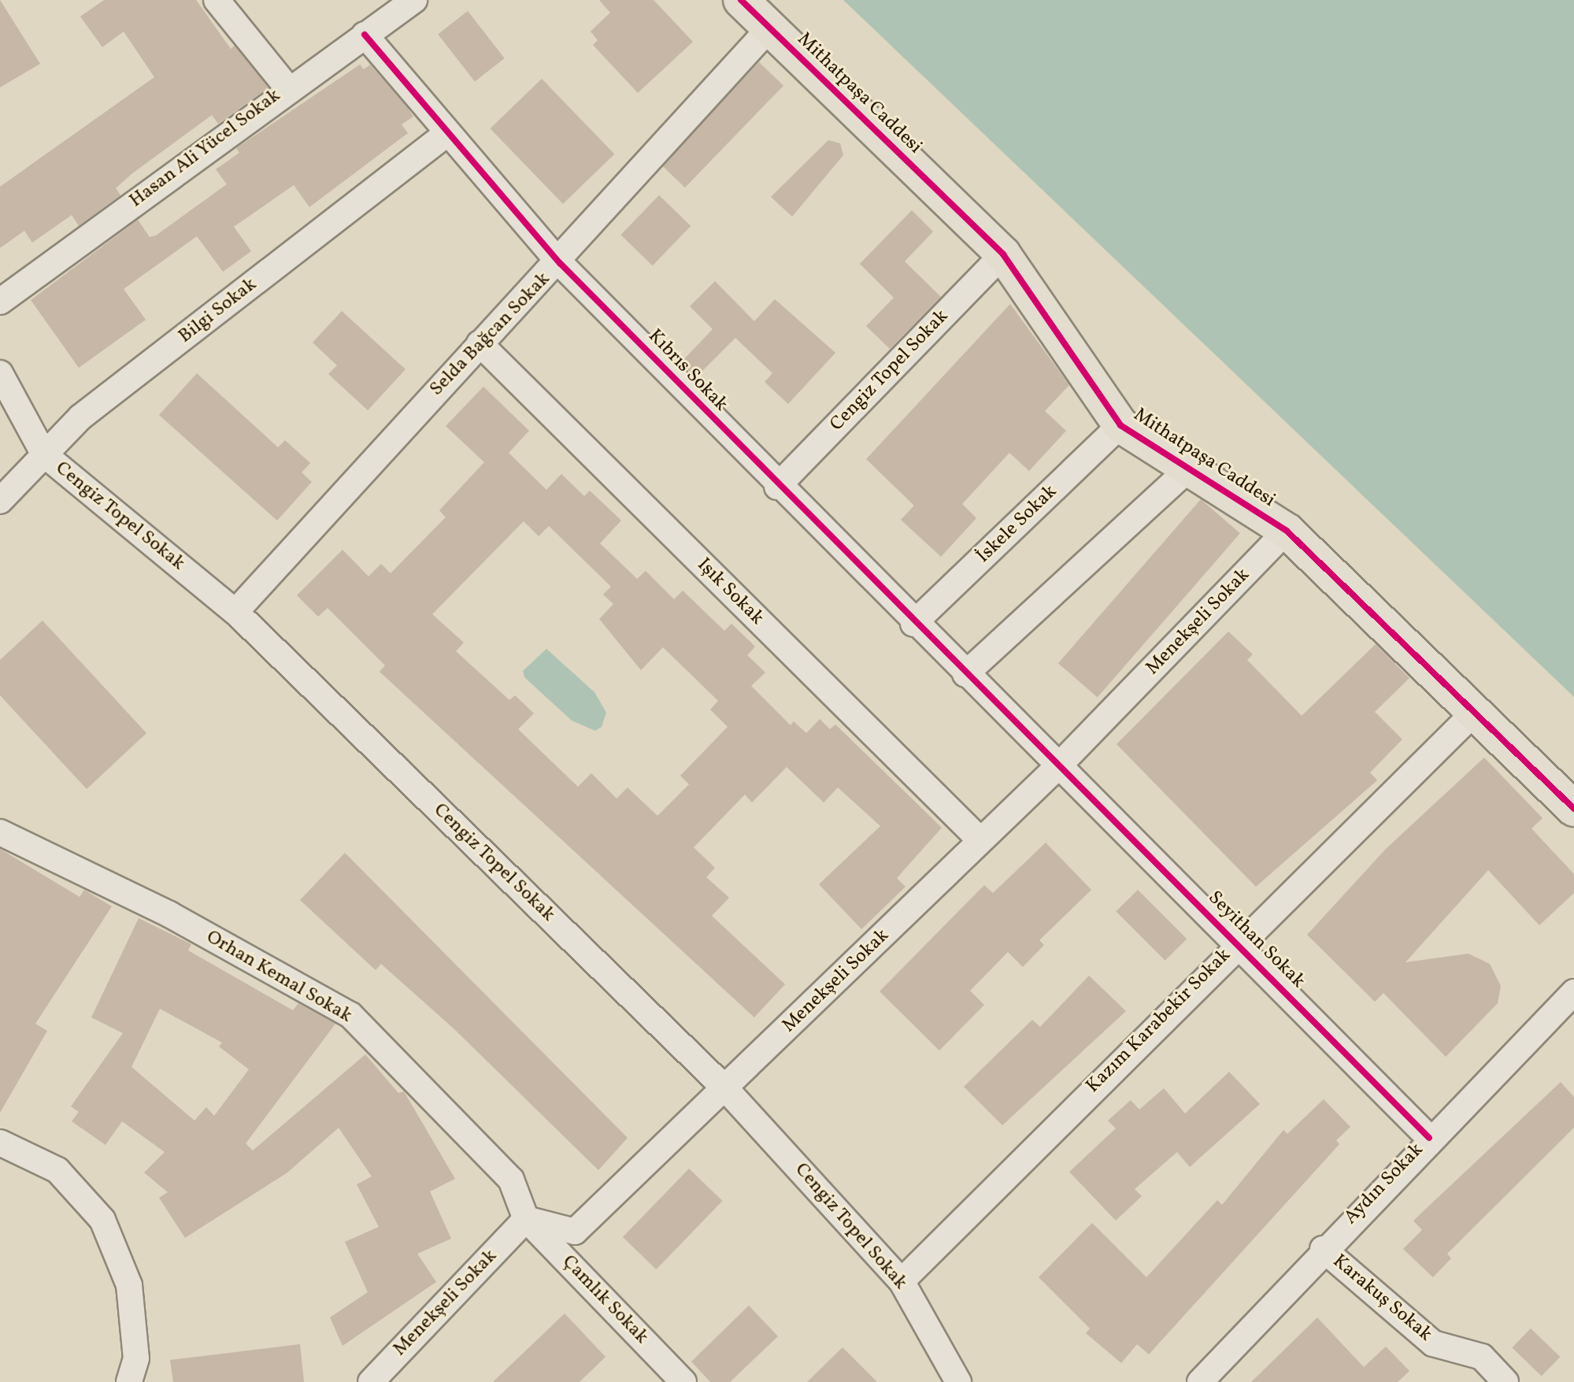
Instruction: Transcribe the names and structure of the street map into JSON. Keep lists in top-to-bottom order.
{
  "streets": {
    "main road": ["Mithatpaşa Caddesi"],
    "street": [
      "Hasan Ali Yücel Sokak",
      "Bilgi Sokak",
      "Selda Bağcan Sokak",
      "Kıbrıs Sokak",
      "Cengiz Topel Sokak",
      "İskele Sokak",
      "Işık Sokak",
      "Menekşeli Sokak",
      "Seyithan Sokak",
      "Orhan Kemal Sokak",
      "Kazım Karabekir Sokak",
      "Aydın Sokak",
      "Karakuş Sokak",
      "Çamlık Sokak"
    ]
  },
  "crossings": [
    ["Mithatpaşa Caddesi", "Selda Bağcan Sokak"],
    ["Mithatpaşa Caddesi", "Cengiz Topel Sokak"],
    ["Mithatpaşa Caddesi", "İskele Sokak"],
    ["Mithatpaşa Caddesi", "Menekşeli Sokak"],
    ["Mithatpaşa Caddesi", "Kazım Karabekir Sokak"],
    ["Hasan Ali Yücel Sokak", "Kıbrıs Sokak"],
    ["Bilgi Sokak", "Kıbrıs Sokak"],
    ["Bilgi Sokak", "Cengiz Topel Sokak"],
    ["Selda Bağcan Sokak", "Kıbrıs Sokak"],
    ["Selda Bağcan Sokak", "Cengiz Topel Sokak"],
    ["Selda Bağcan Sokak", "Işık Sokak"],
    ["Kıbrıs Sokak", "Cengiz Topel Sokak"],
    ["Kıbrıs Sokak", "İskele Sokak"],
    ["Kıbrıs Sokak", "Menekşeli Sokak"],
    ["Kıbrıs Sokak", "Seyithan Sokak"],
    ["Cengiz Topel Sokak", "Menekşeli Sokak"],
    ["Cengiz Topel Sokak", "Kazım Karabekir Sokak"],
    ["Işık Sokak", "Menekşeli Sokak"],
    ["Menekşeli Sokak", "Seyithan Sokak"],
    ["Menekşeli Sokak", "Orhan Kemal Sokak"],
    ["Menekşeli Sokak", "Çamlık Sokak"],
    ["Seyithan Sokak", "Kazım Karabekir Sokak"],
    ["Seyithan Sokak", "Aydın Sokak"],
    ["Orhan Kemal Sokak", "Çamlık Sokak"],
    ["Aydın Sokak", "Karakuş Sokak"]
  ]
}
